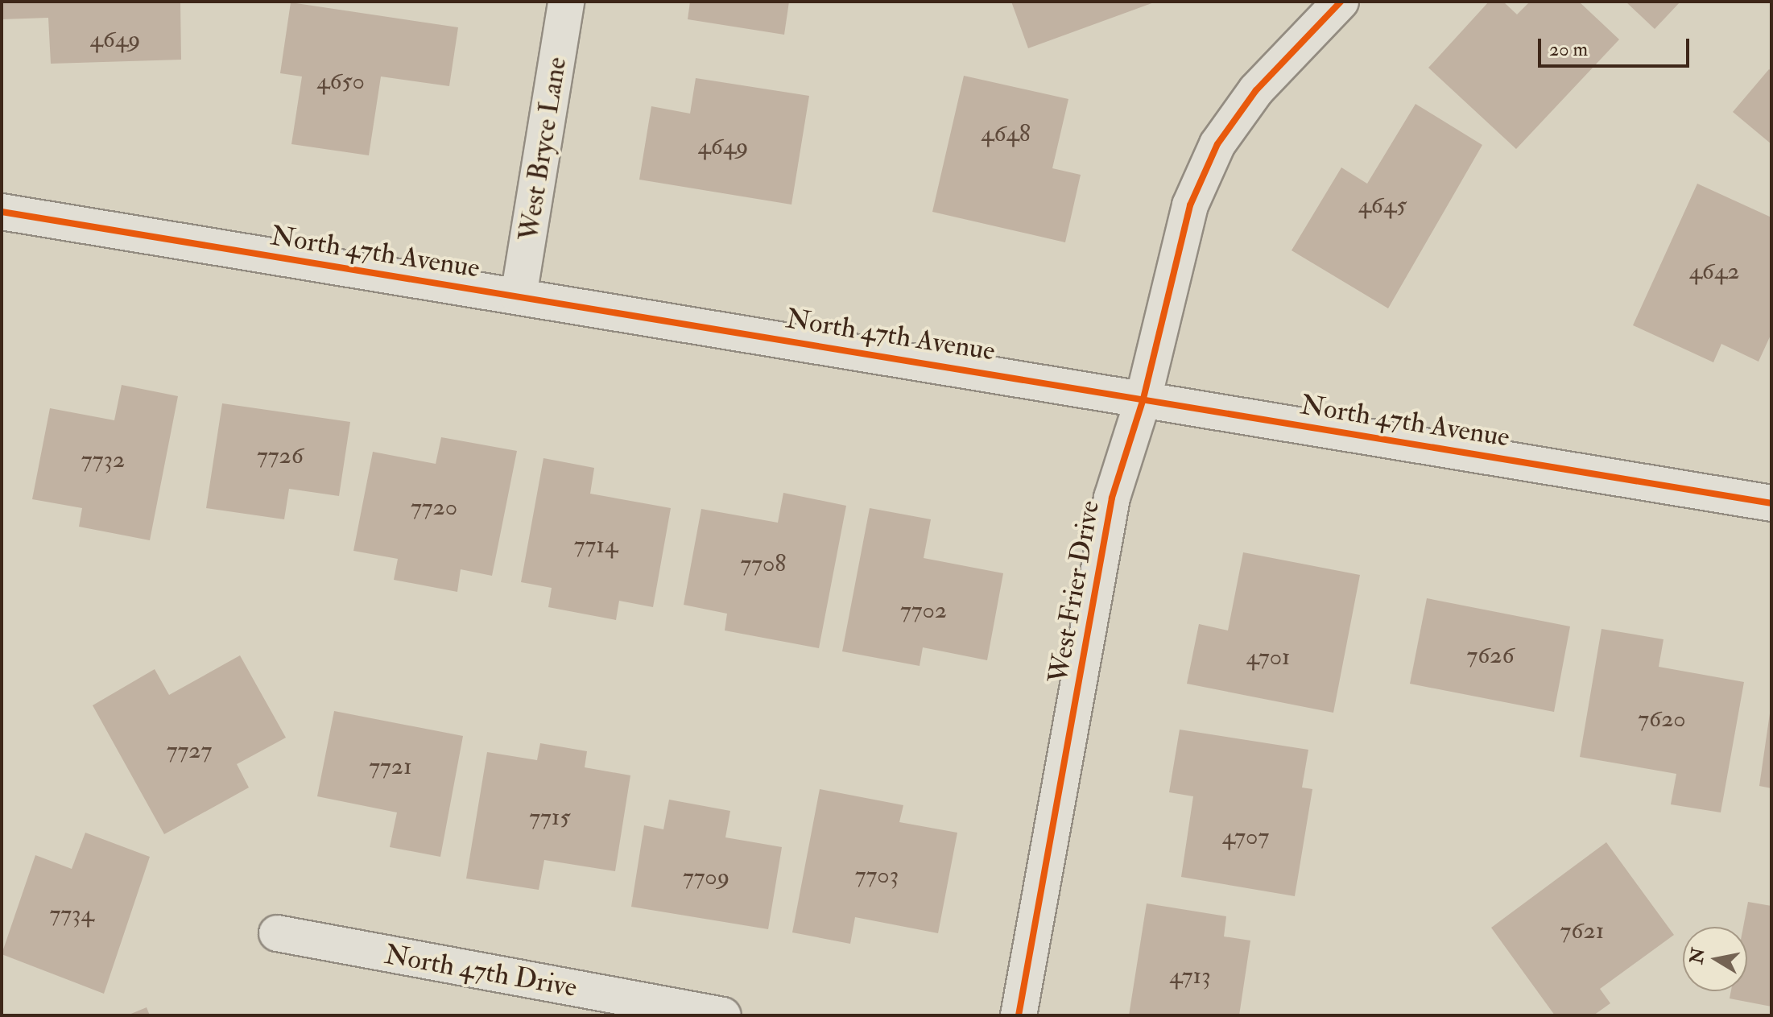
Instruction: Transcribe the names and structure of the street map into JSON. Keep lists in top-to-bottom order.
{
  "streets": {
    "street": [
      "West Bryce Lane",
      "North 47th Avenue",
      "West Frier Drive",
      "North 47th Drive"
    ]
  },
  "crossings": [
    ["West Bryce Lane", "North 47th Avenue"],
    ["North 47th Avenue", "West Frier Drive"]
  ],
  "house_numbers": [
    "4649",
    "4650",
    "4648",
    "4649",
    "4645",
    "4642",
    "7726",
    "7732",
    "7720",
    "7714",
    "7708",
    "7702",
    "7626",
    "4701",
    "7620",
    "7727",
    "7721",
    "7715",
    "4707",
    "7703",
    "7709",
    "7734",
    "7621",
    "4713"
  ],
  "scale_bar": "20 m",
  "north": "left"
}
